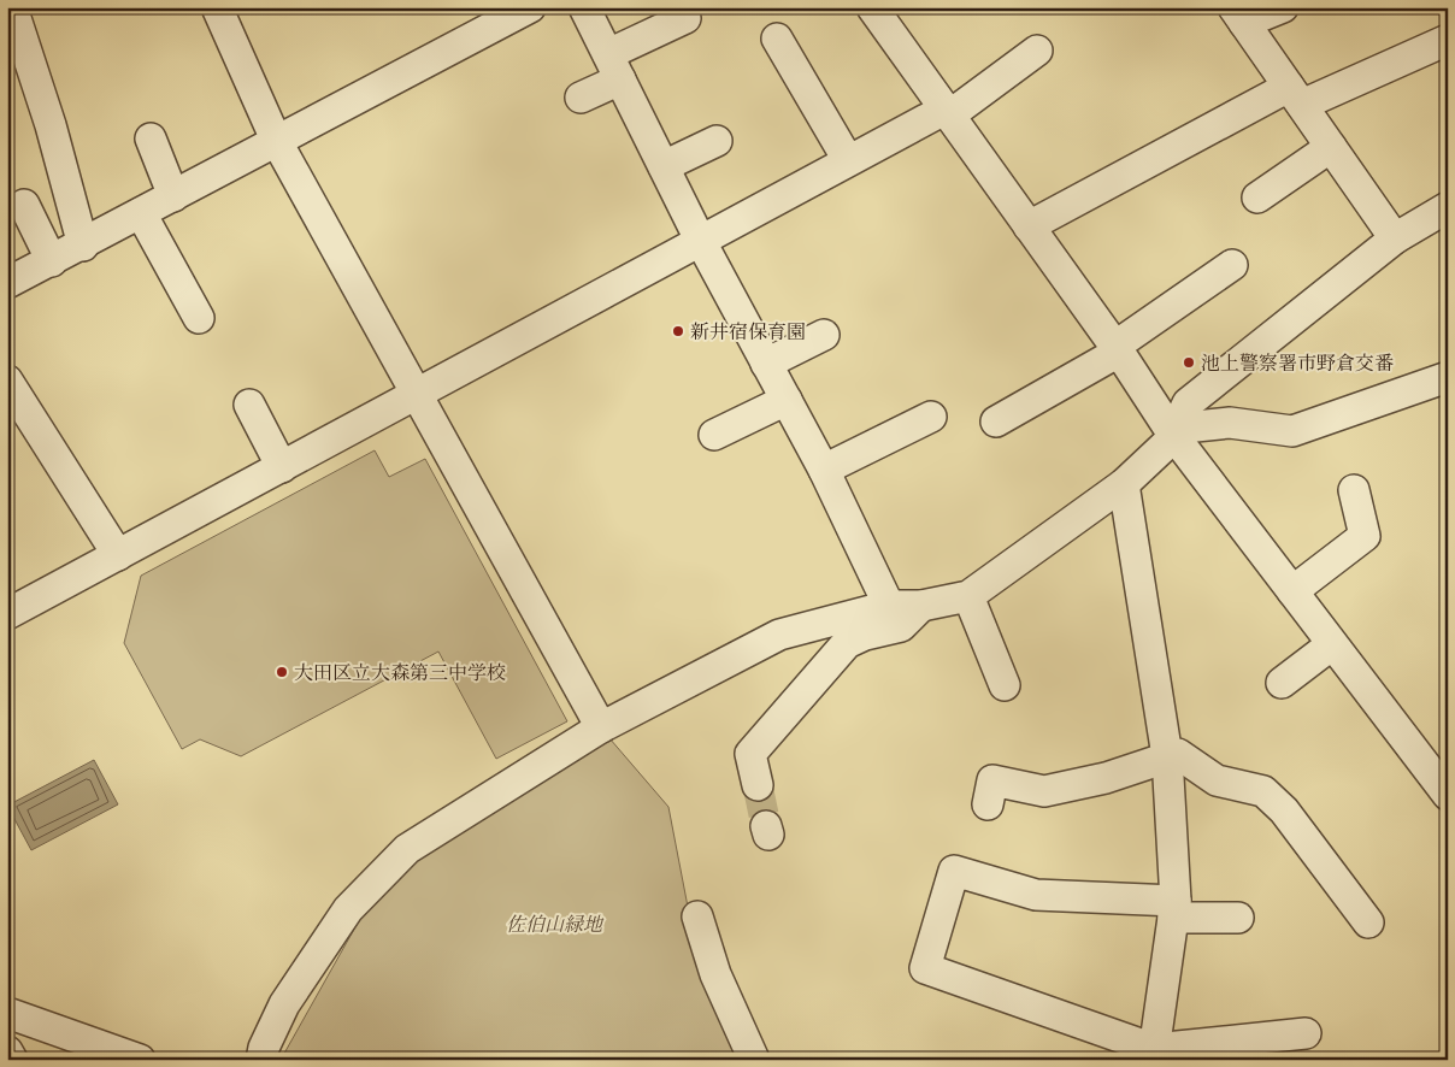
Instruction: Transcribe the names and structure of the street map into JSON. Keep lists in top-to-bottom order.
{
  "parks": ["佐伯山緑地"],
  "places": ["新井宿保育園", "池上警察署市野倉交番", "大田区立大森第三中学校"]
}
